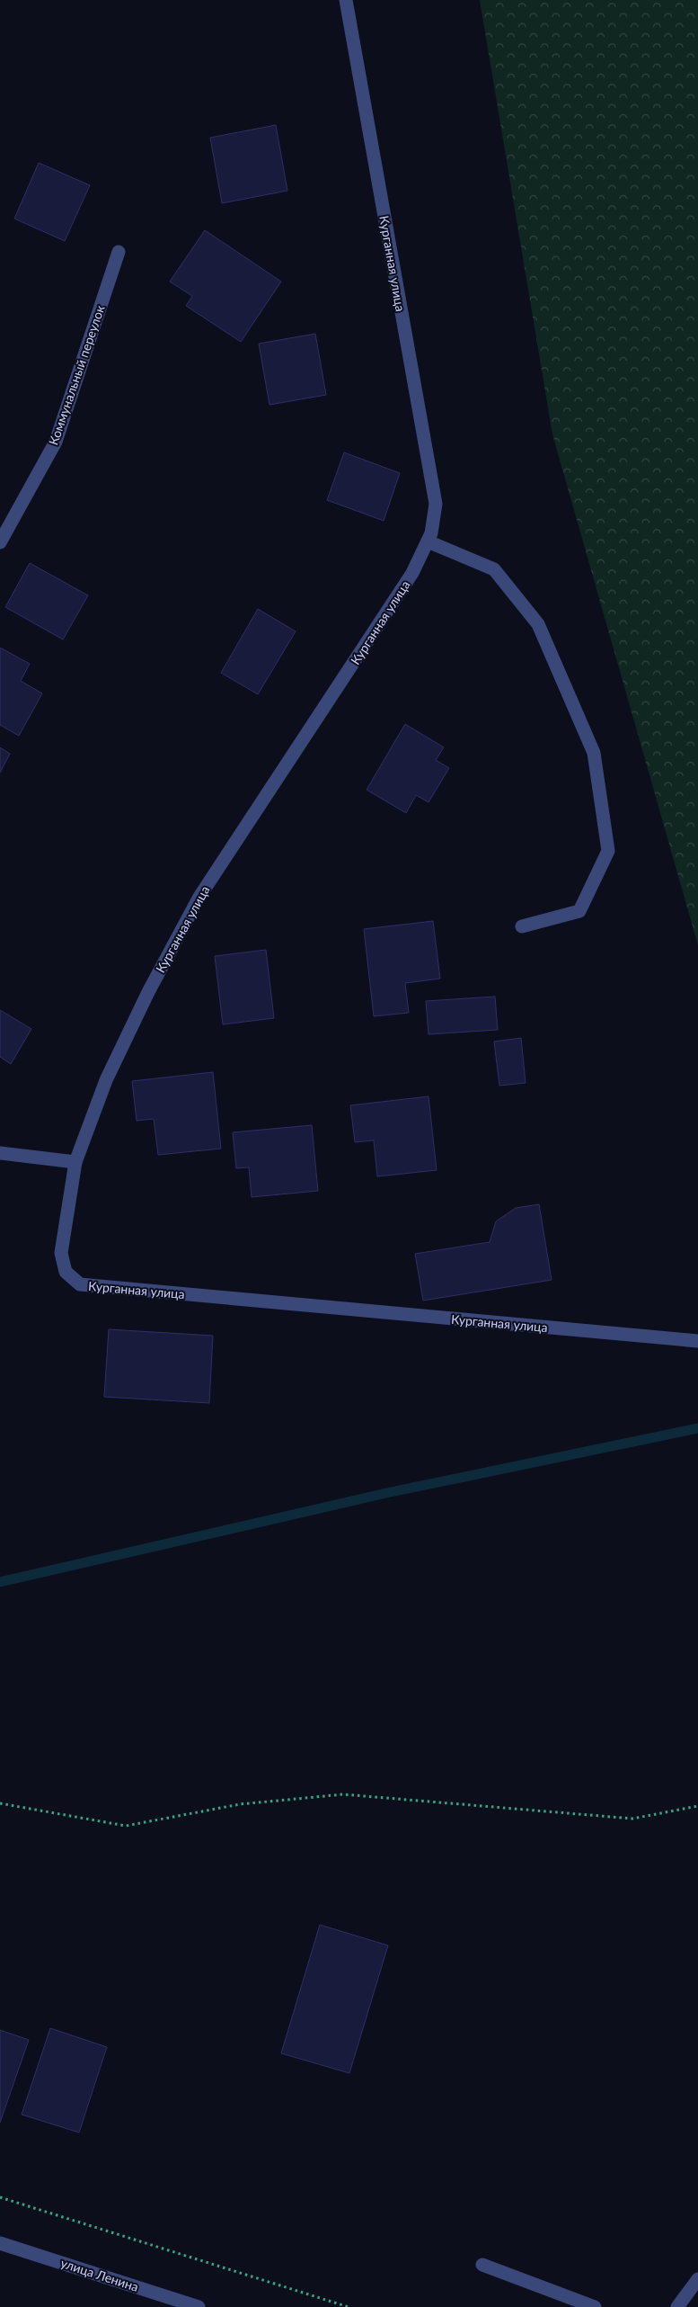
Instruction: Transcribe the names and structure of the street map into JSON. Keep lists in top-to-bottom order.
{
  "streets": {
    "street": ["Курганная улица", "Коммунальный переулок", "улица Ленина"]
  }
}
